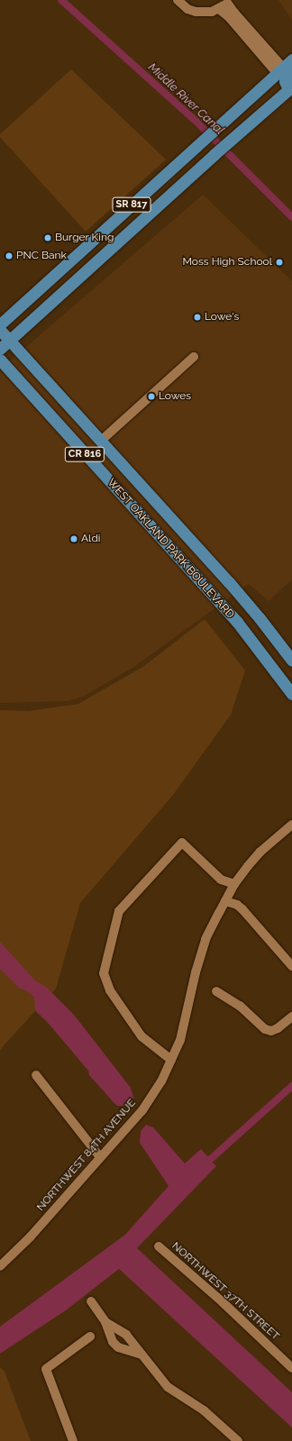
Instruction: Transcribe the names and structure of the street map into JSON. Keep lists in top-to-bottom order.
{
  "streets": {
    "main road": ["SR 817", "CR 816", "WEST OAKLAND PARK BOULEVARD"],
    "street": ["NORTHWEST 84TH AVENUE", "NORTHWEST 37TH STREET"]
  },
  "crossings": [
    ["SR 817", "WEST OAKLAND PARK BOULEVARD"]
  ],
  "water": ["Middle River Canal"],
  "places": [
    "Burger King",
    "PNC Bank",
    "Moss High School",
    "Lowe's",
    "Lowes",
    "Aldi"
  ]
}
